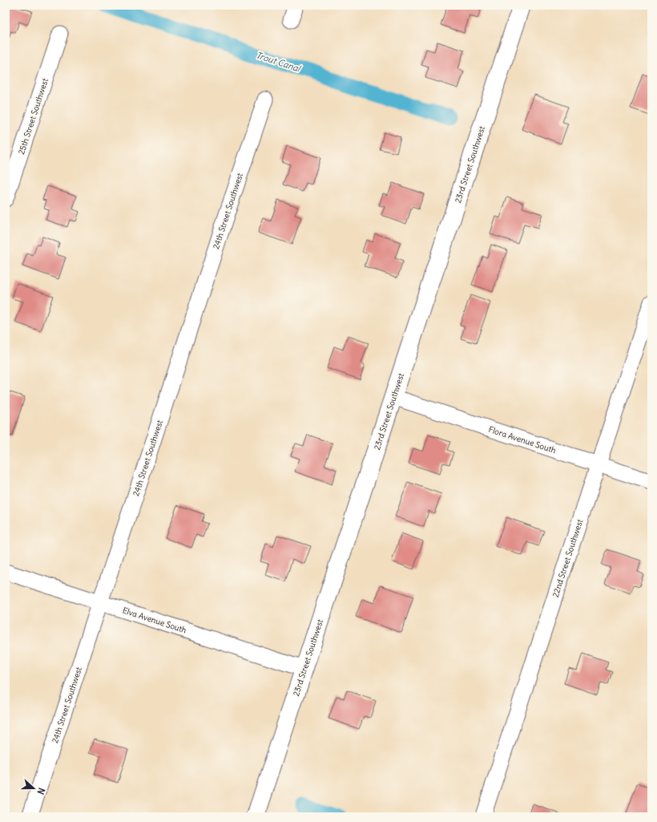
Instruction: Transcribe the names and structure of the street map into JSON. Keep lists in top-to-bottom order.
{
  "streets": {
    "street": [
      "25th Street Southwest",
      "23rd Street Southwest",
      "24th Street Southwest",
      "Flora Avenue South",
      "22nd Street Southwest",
      "Elva Avenue South"
    ]
  },
  "crossings": [
    ["23rd Street Southwest", "Flora Avenue South"],
    ["23rd Street Southwest", "Elva Avenue South"],
    ["24th Street Southwest", "Elva Avenue South"],
    ["Flora Avenue South", "22nd Street Southwest"]
  ],
  "water": ["Trout Canal"],
  "north": "right"
}
